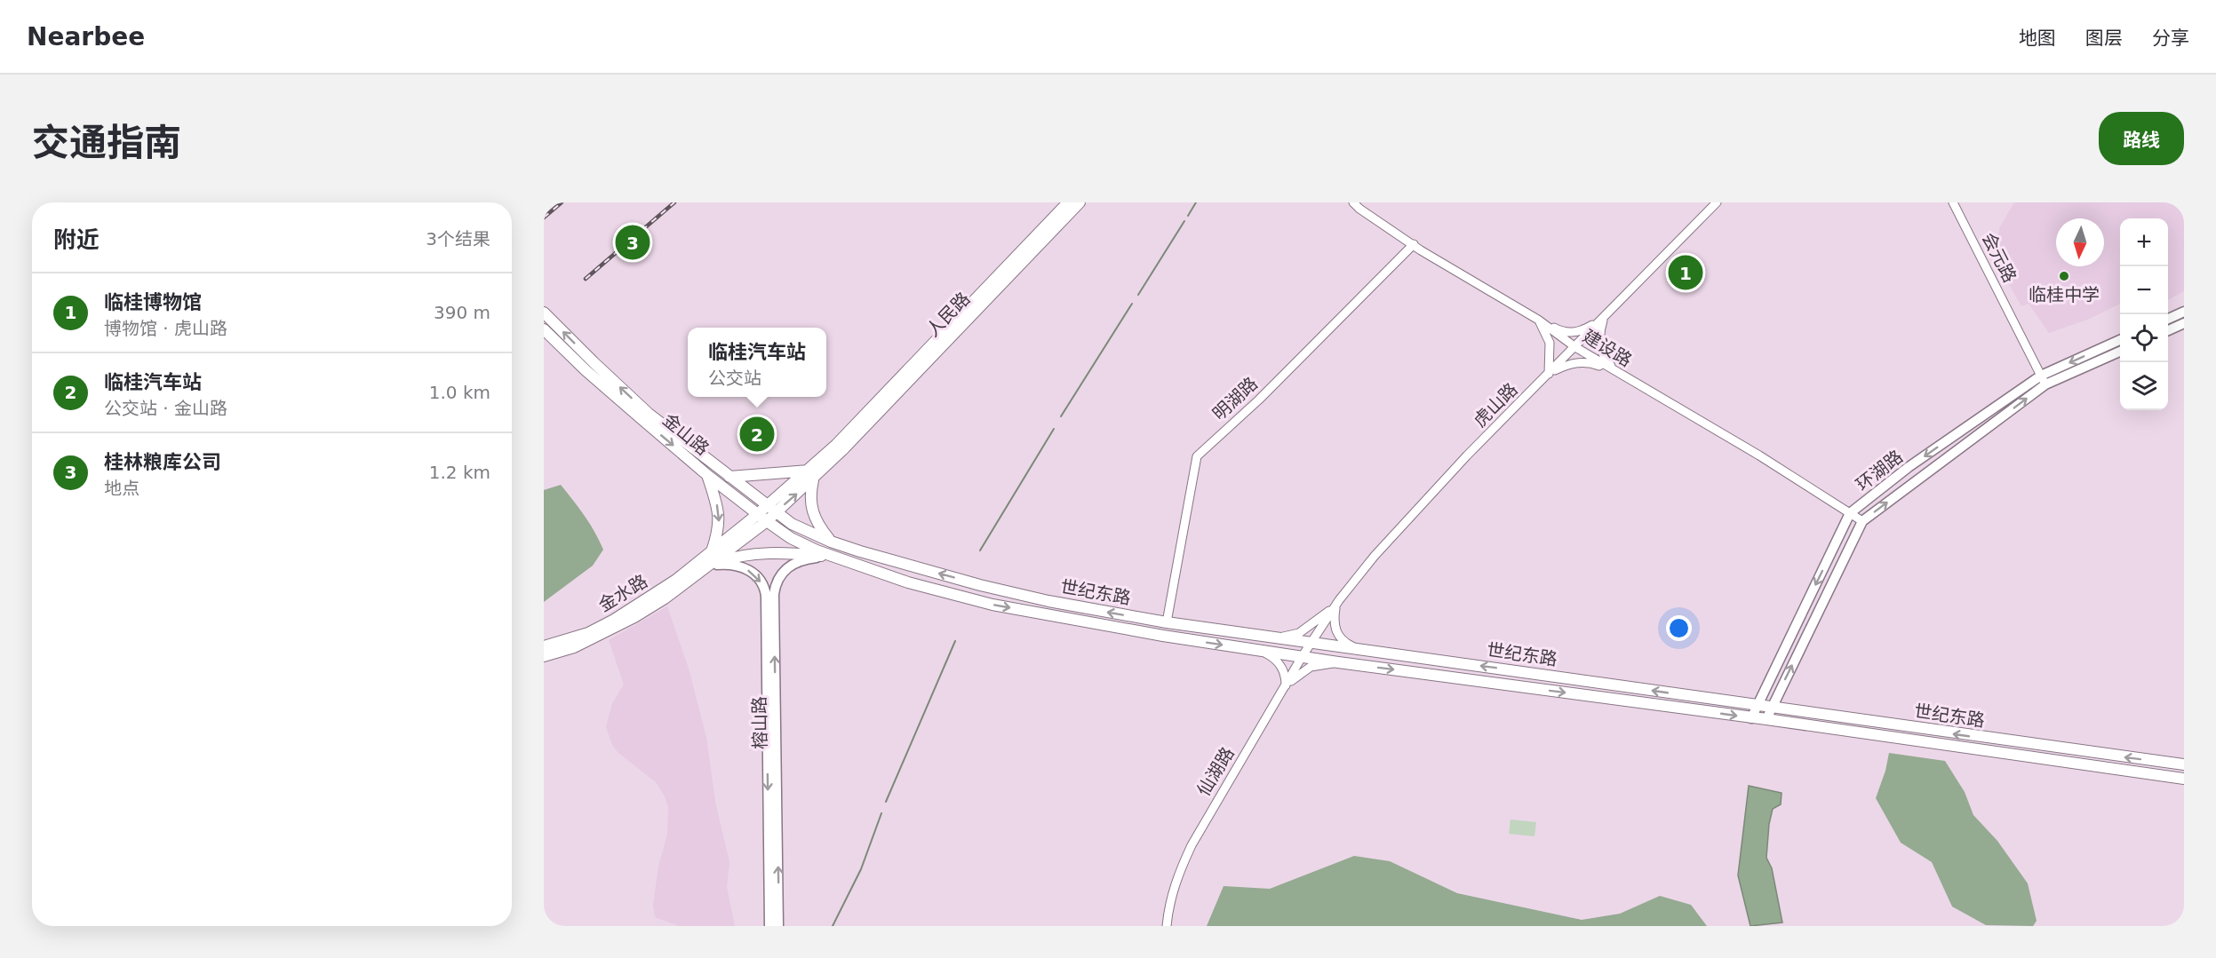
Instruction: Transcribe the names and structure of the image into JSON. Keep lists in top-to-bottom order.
{
  "streets": {
    "main road": [
      "人民路",
      "金山路",
      "环湖路",
      "世纪东路",
      "金水路",
      "榕山路"
    ],
    "street": [
      "会元路",
      "建设路",
      "明湖路",
      "虎山路",
      "仙湖路"
    ]
  },
  "crossings": [
    ["会元路", "环湖路"],
    ["建设路", "明湖路"],
    ["建设路", "虎山路"],
    ["建设路", "环湖路"],
    ["明湖路", "世纪东路"],
    ["虎山路", "世纪东路"],
    ["虎山路", "仙湖路"],
    ["金山路", "世纪东路"],
    ["金山路", "金水路"],
    ["金山路", "榕山路"],
    ["环湖路", "世纪东路"],
    ["世纪东路", "榕山路"],
    ["世纪东路", "仙湖路"],
    ["金水路", "榕山路"]
  ],
  "places": ["临桂中学"],
  "north": "bottom",
  "page": {
    "header": "Nearbee",
    "nav": ["地图", "图层", "分享"],
    "title": "交通指南",
    "buttons": "路线",
    "heading": ["附近", "3个结果"],
    "map_buttons": ["+", "−"],
    "pins": ["3", "1", "2"],
    "list": [
      {
        "mark": "1",
        "name": "临桂博物馆",
        "note": "博物馆 · 虎山路",
        "value": "390 m"
      },
      {
        "mark": "2",
        "name": "临桂汽车站",
        "note": "公交站 · 金山路",
        "value": "1.0 km"
      },
      {
        "mark": "3",
        "name": "桂林粮库公司",
        "note": "地点",
        "value": "1.2 km"
      }
    ],
    "popup": ["临桂汽车站", "公交站"]
  }
}
